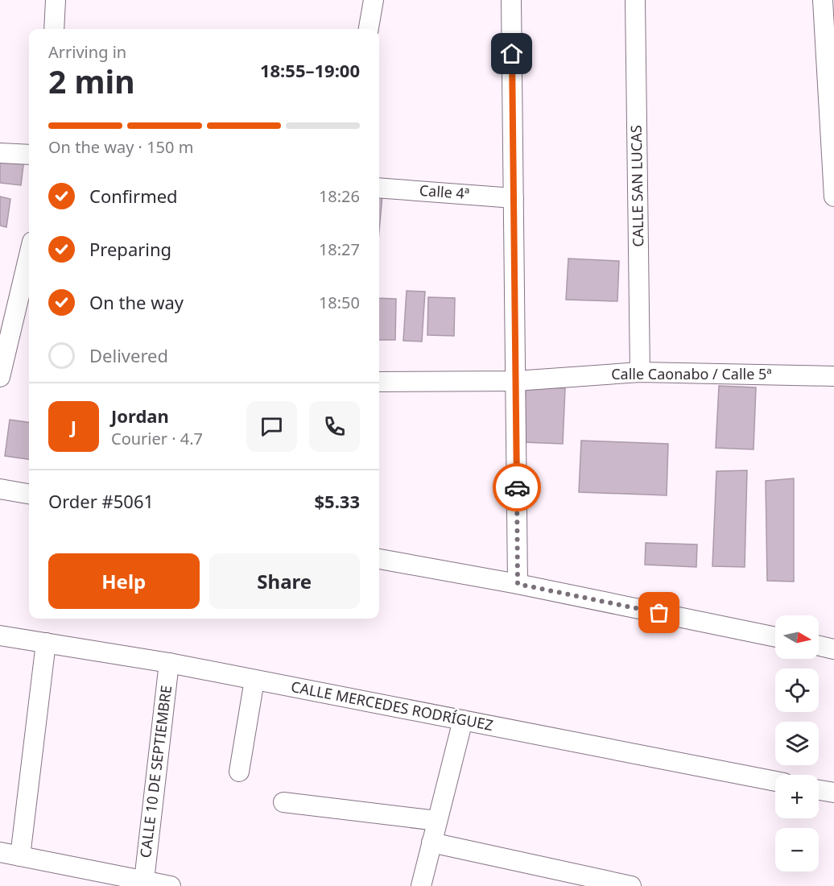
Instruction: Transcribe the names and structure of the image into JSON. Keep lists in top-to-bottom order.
{
  "streets": {
    "street": [
      "CALLE SAN LUCAS",
      "Calle 4ª",
      "Calle Caonabo / Calle 5ª",
      "CALLE MERCEDES RODRÍGUEZ",
      "CALLE 10 DE SEPTIEMBRE"
    ]
  },
  "crossings": [
    ["CALLE SAN LUCAS", "Calle Caonabo / Calle 5ª"],
    ["CALLE MERCEDES RODRÍGUEZ", "CALLE 10 DE SEPTIEMBRE"]
  ],
  "north": "right",
  "page": {
    "heading": ["2 min", "Arriving in", "18:55–19:00"],
    "panel": [
      "Jordan",
      "Courier · 4.7",
      "Order #5061",
      "$5.33"
    ],
    "bar": "On the way · 150 m",
    "list": [
      ["Confirmed", "18:26"],
      ["Preparing", "18:27"],
      ["On the way", "18:50"],
      "Delivered"
    ],
    "round": "J",
    "buttons": ["Help", "Share"],
    "map_buttons": ["+", "−"]
  }
}
